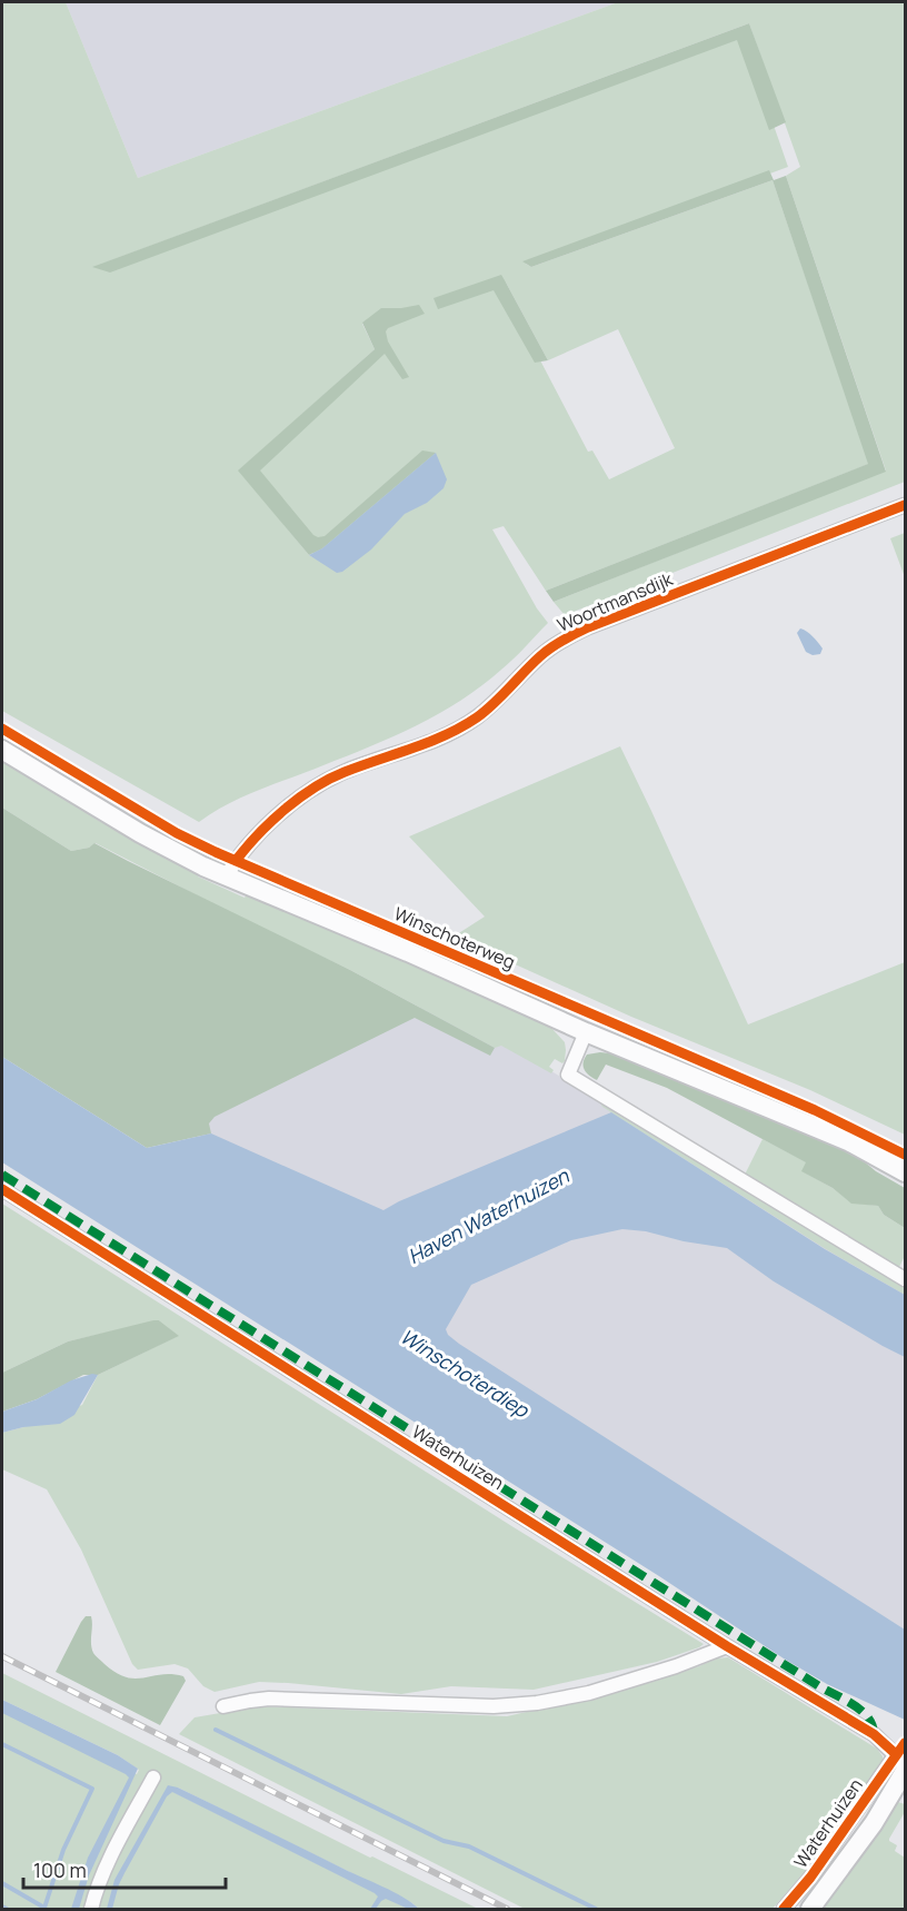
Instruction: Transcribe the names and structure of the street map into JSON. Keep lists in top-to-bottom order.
{
  "streets": {
    "main road": ["Winschoterweg", "Waterhuizen"],
    "street": ["Woortmansdijk"]
  },
  "crossings": [
    ["Woortmansdijk", "Winschoterweg"]
  ],
  "water": ["Haven Waterhuizen", "Winschoterdiep"],
  "scale_bar": "100 m"
}
